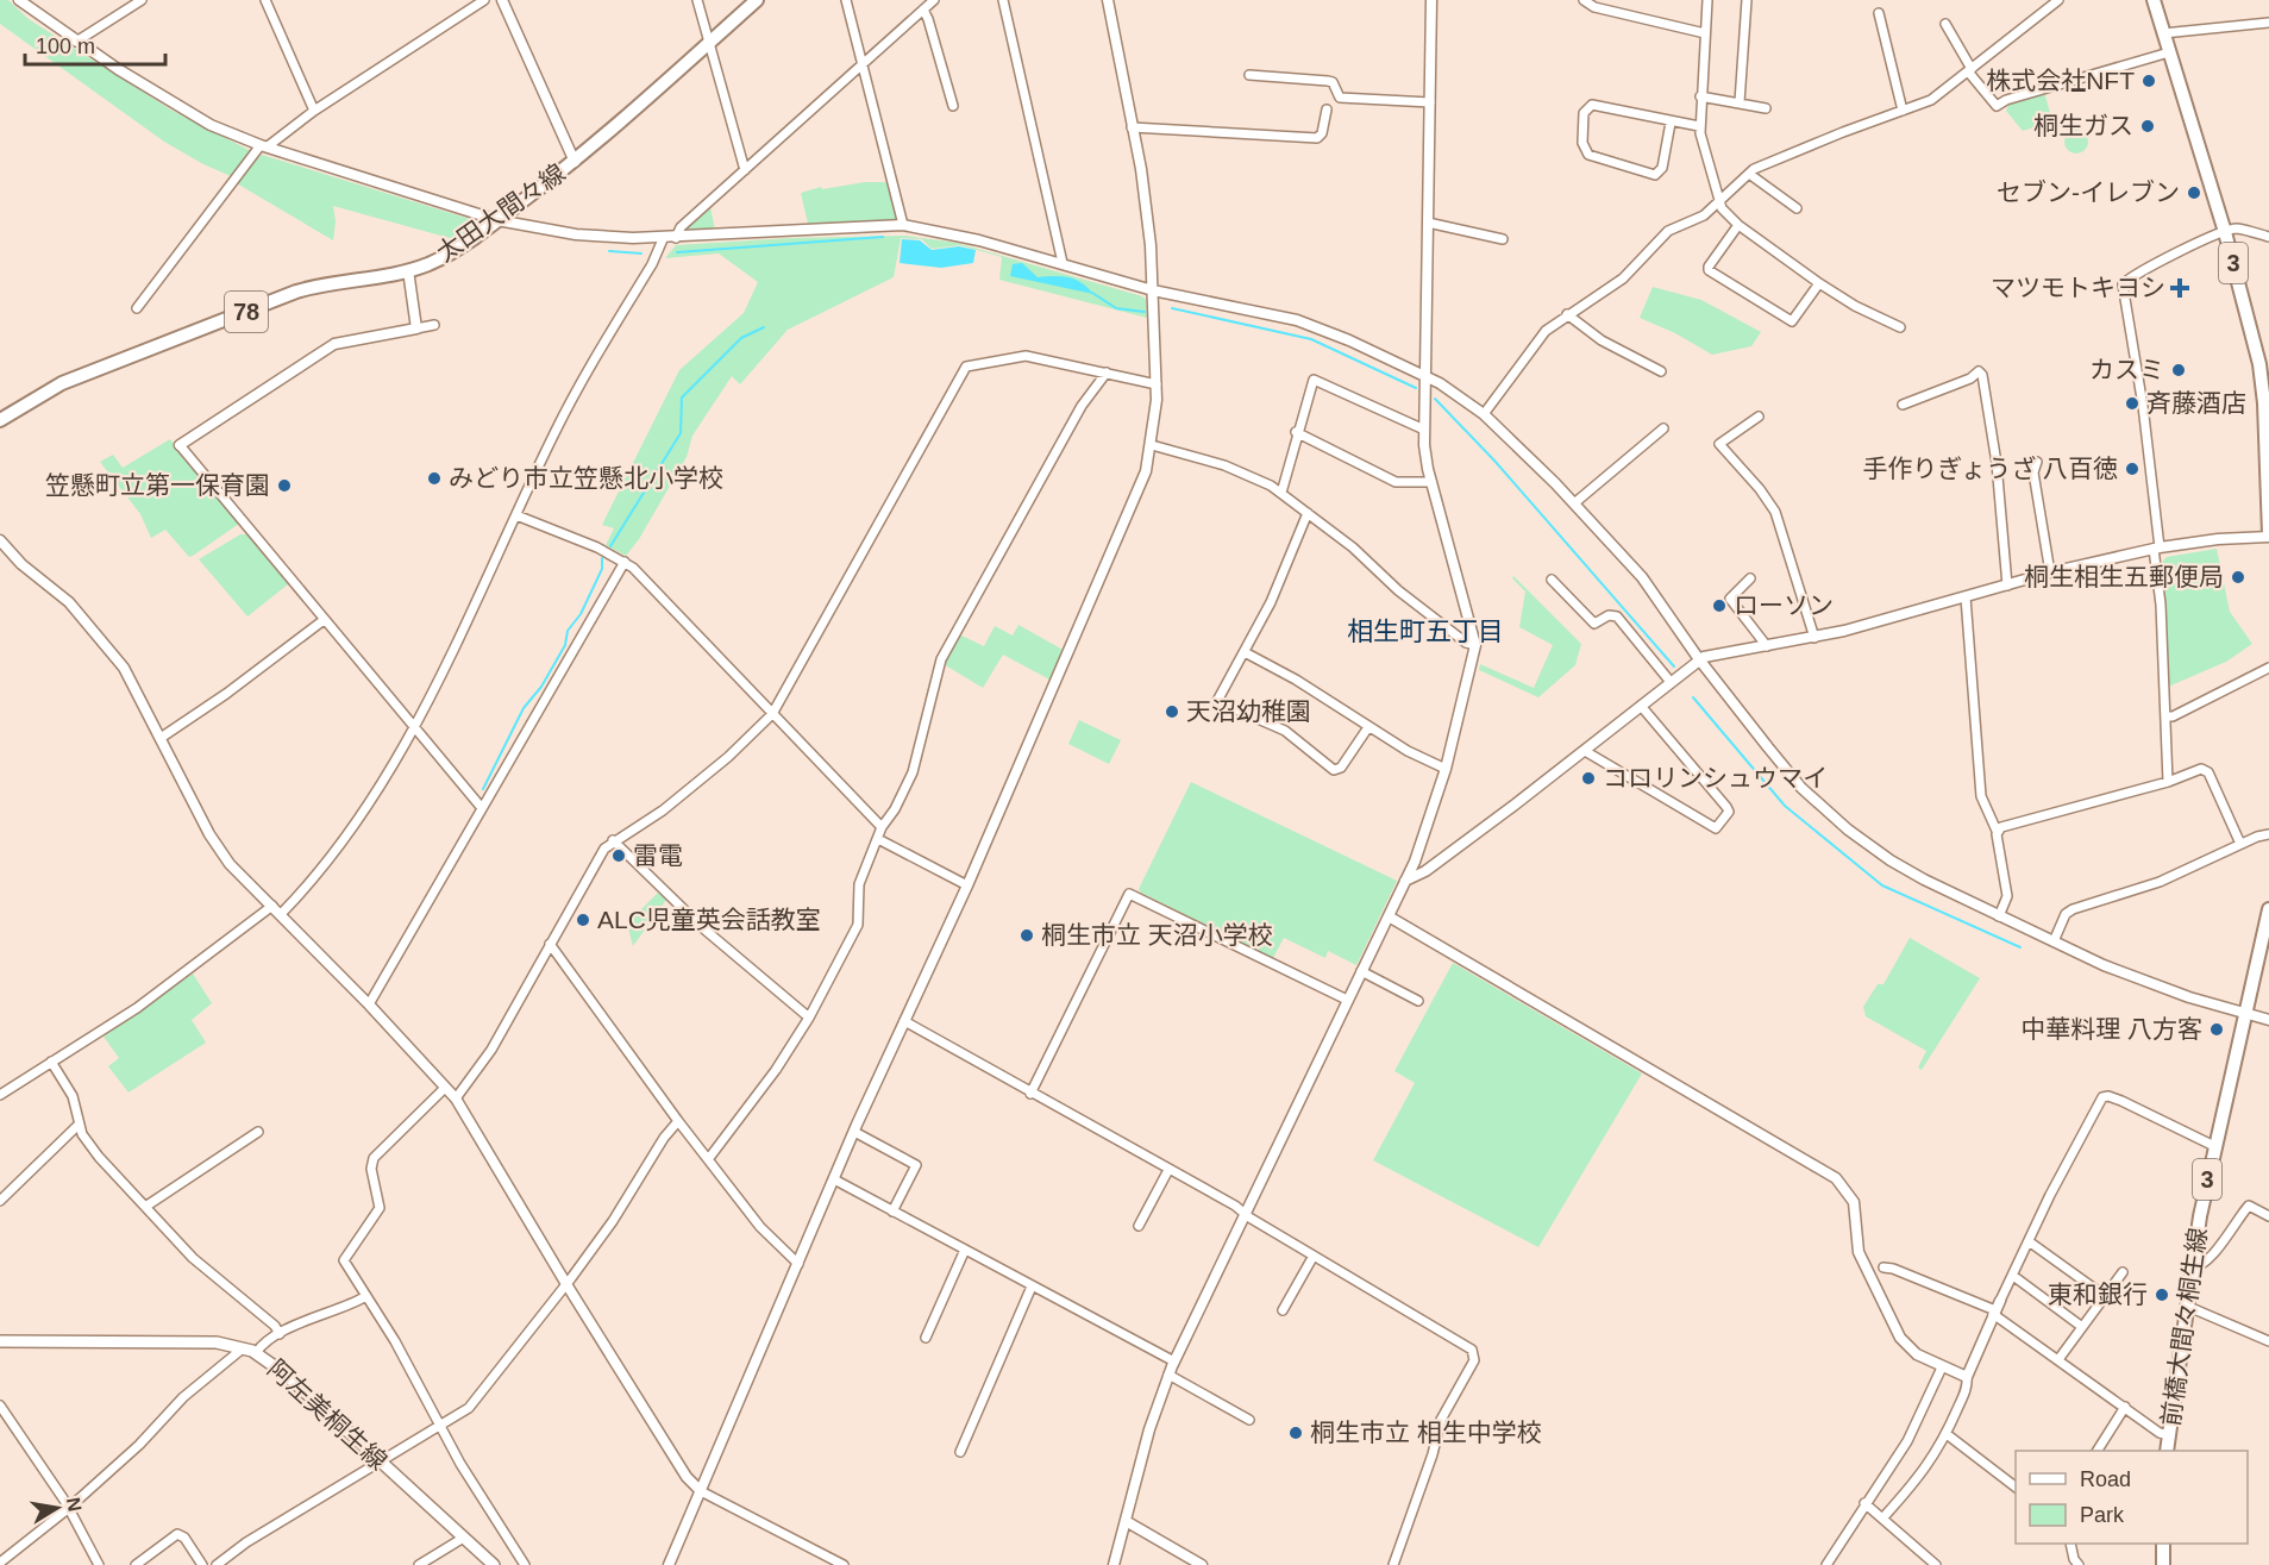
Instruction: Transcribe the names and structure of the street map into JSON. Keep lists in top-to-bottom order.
{
  "streets": {
    "main road": [
      "太田大間々線",
      "3",
      "78",
      "前橋大間々桐生線",
      "阿左美桐生線"
    ]
  },
  "districts": ["相生町五丁目"],
  "places": {
    "other": [
      "株式会社NFT",
      "桐生ガス",
      "セブン-イレブン",
      "カスミ",
      "斉藤酒店",
      "手作りぎょうざ 八百徳",
      "みどり市立笠懸北小学校",
      "笠懸町立第一保育園",
      "桐生相生五郵便局",
      "ローソン",
      "天沼幼稚園",
      "コロリンシュウマイ",
      "雷電",
      "ALC児童英会話教室",
      "桐生市立 天沼小学校",
      "中華料理 八方客",
      "東和銀行",
      "桐生市立 相生中学校"
    ],
    "health": ["マツモトキヨシ"]
  },
  "legend": ["Road", "Park"],
  "scale_bar": "100 m",
  "north": "right"
}
